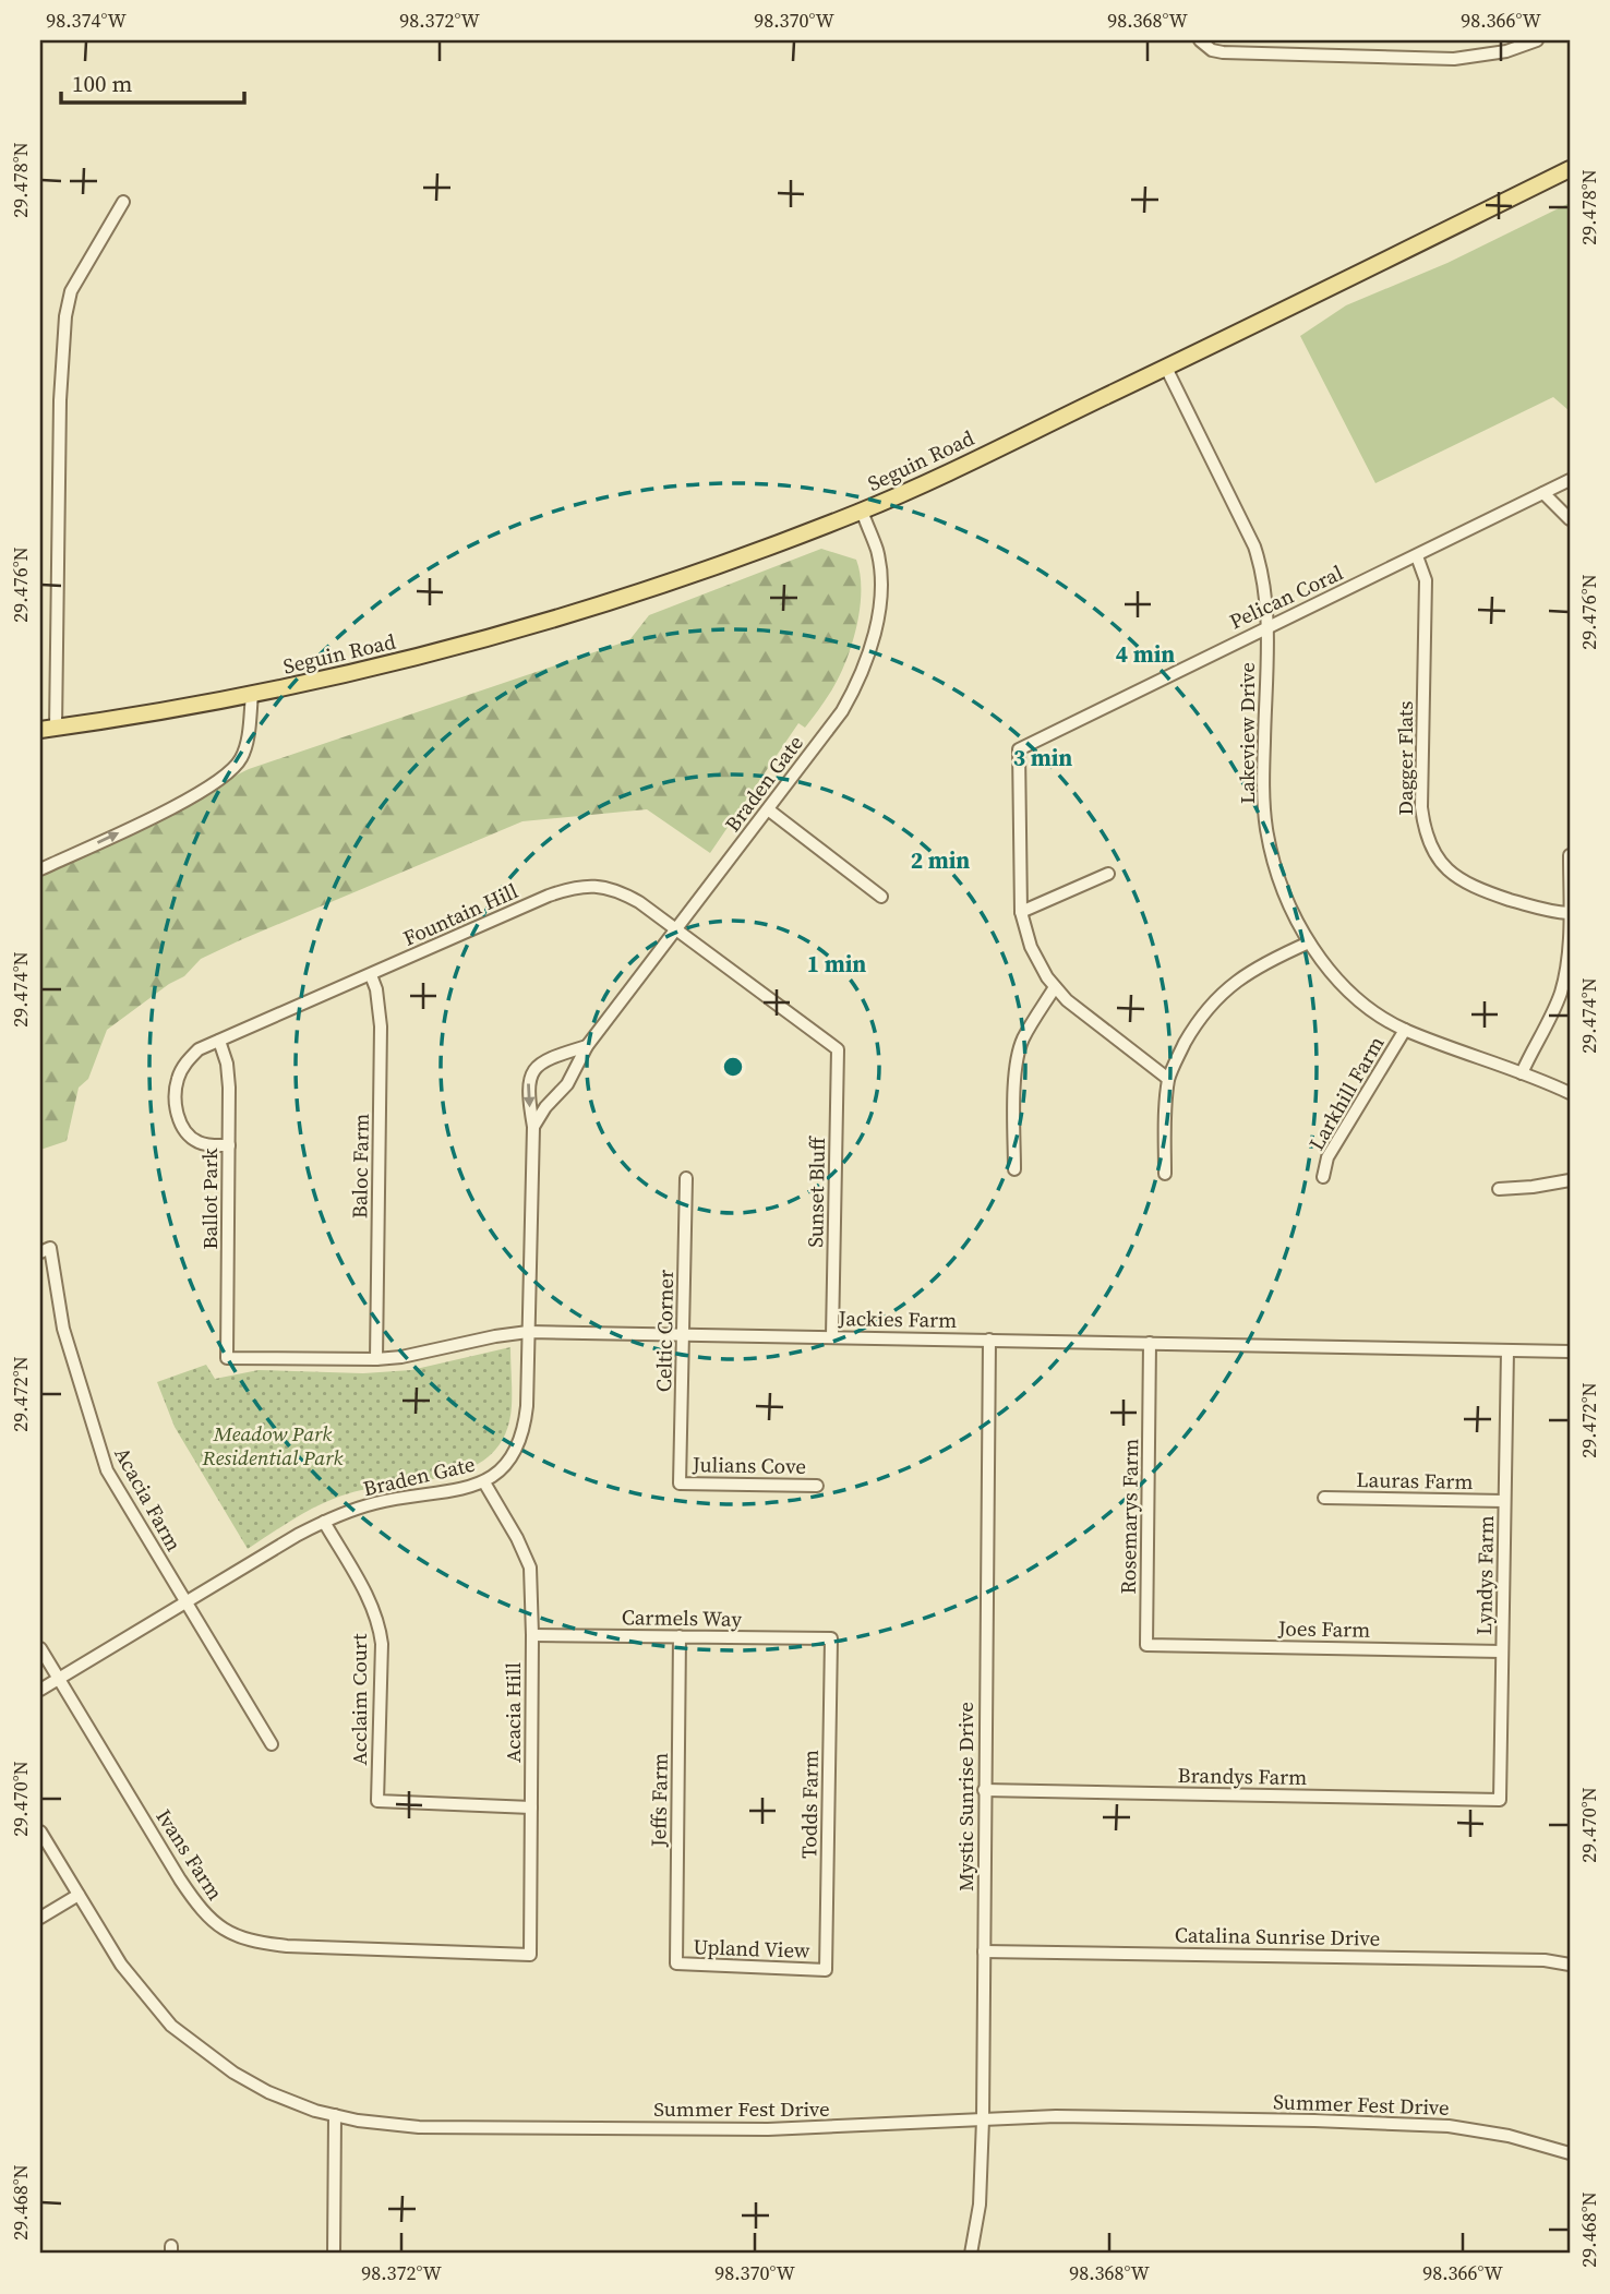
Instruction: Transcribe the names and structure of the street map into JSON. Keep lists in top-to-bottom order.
{
  "streets": {
    "main road": ["Seguin Road"],
    "street": [
      "Pelican Coral",
      "Lakeview Drive",
      "Dagger Flats",
      "Braden Gate",
      "Fountain Hill",
      "Larkhill Farm",
      "Baloc Farm",
      "Sunset Bluff",
      "Ballot Park",
      "Jackies Farm",
      "Celtic Corner",
      "Julians Cove",
      "Lauras Farm",
      "Acacia Farm",
      "Rosemarys Farm",
      "Lyndys Farm",
      "Carmels Way",
      "Joes Farm",
      "Acclaim Court",
      "Acacia Hill",
      "Brandys Farm",
      "Mystic Sunrise Drive",
      "Jeffs Farm",
      "Todds Farm",
      "Ivans Farm",
      "Catalina Sunrise Drive",
      "Upland View",
      "Summer Fest Drive"
    ]
  },
  "crossings": [
    ["Seguin Road", "Lakeview Drive"],
    ["Seguin Road", "Braden Gate"],
    ["Pelican Coral", "Lakeview Drive"],
    ["Pelican Coral", "Dagger Flats"],
    ["Lakeview Drive", "Larkhill Farm"],
    ["Braden Gate", "Fountain Hill"],
    ["Braden Gate", "Jackies Farm"],
    ["Braden Gate", "Acacia Farm"],
    ["Braden Gate", "Acclaim Court"],
    ["Braden Gate", "Acacia Hill"],
    ["Braden Gate", "Ivans Farm"],
    ["Fountain Hill", "Baloc Farm"],
    ["Fountain Hill", "Sunset Bluff"],
    ["Fountain Hill", "Ballot Park"],
    ["Baloc Farm", "Jackies Farm"],
    ["Sunset Bluff", "Jackies Farm"],
    ["Ballot Park", "Jackies Farm"],
    ["Jackies Farm", "Celtic Corner"],
    ["Jackies Farm", "Rosemarys Farm"],
    ["Jackies Farm", "Lyndys Farm"],
    ["Jackies Farm", "Mystic Sunrise Drive"],
    ["Celtic Corner", "Julians Cove"],
    ["Lauras Farm", "Lyndys Farm"],
    ["Rosemarys Farm", "Joes Farm"],
    ["Lyndys Farm", "Joes Farm"],
    ["Lyndys Farm", "Brandys Farm"],
    ["Carmels Way", "Acacia Hill"],
    ["Carmels Way", "Jeffs Farm"],
    ["Carmels Way", "Todds Farm"],
    ["Acclaim Court", "Acacia Hill"],
    ["Acacia Hill", "Ivans Farm"],
    ["Brandys Farm", "Mystic Sunrise Drive"],
    ["Mystic Sunrise Drive", "Catalina Sunrise Drive"],
    ["Mystic Sunrise Drive", "Summer Fest Drive"],
    ["Jeffs Farm", "Upland View"],
    ["Todds Farm", "Upland View"]
  ],
  "parks": ["Meadow Park Residential Park"],
  "scale_bar": "100 m",
  "coordinates": [
    "98.374°W",
    "98.372°W",
    "98.370°W",
    "98.368°W",
    "98.366°W",
    "29.478°N",
    "29.476°N",
    "29.474°N",
    "29.472°N",
    "29.470°N",
    "29.468°N"
  ],
  "rings": [
    "4 min",
    "3 min",
    "2 min",
    "1 min"
  ]
}
